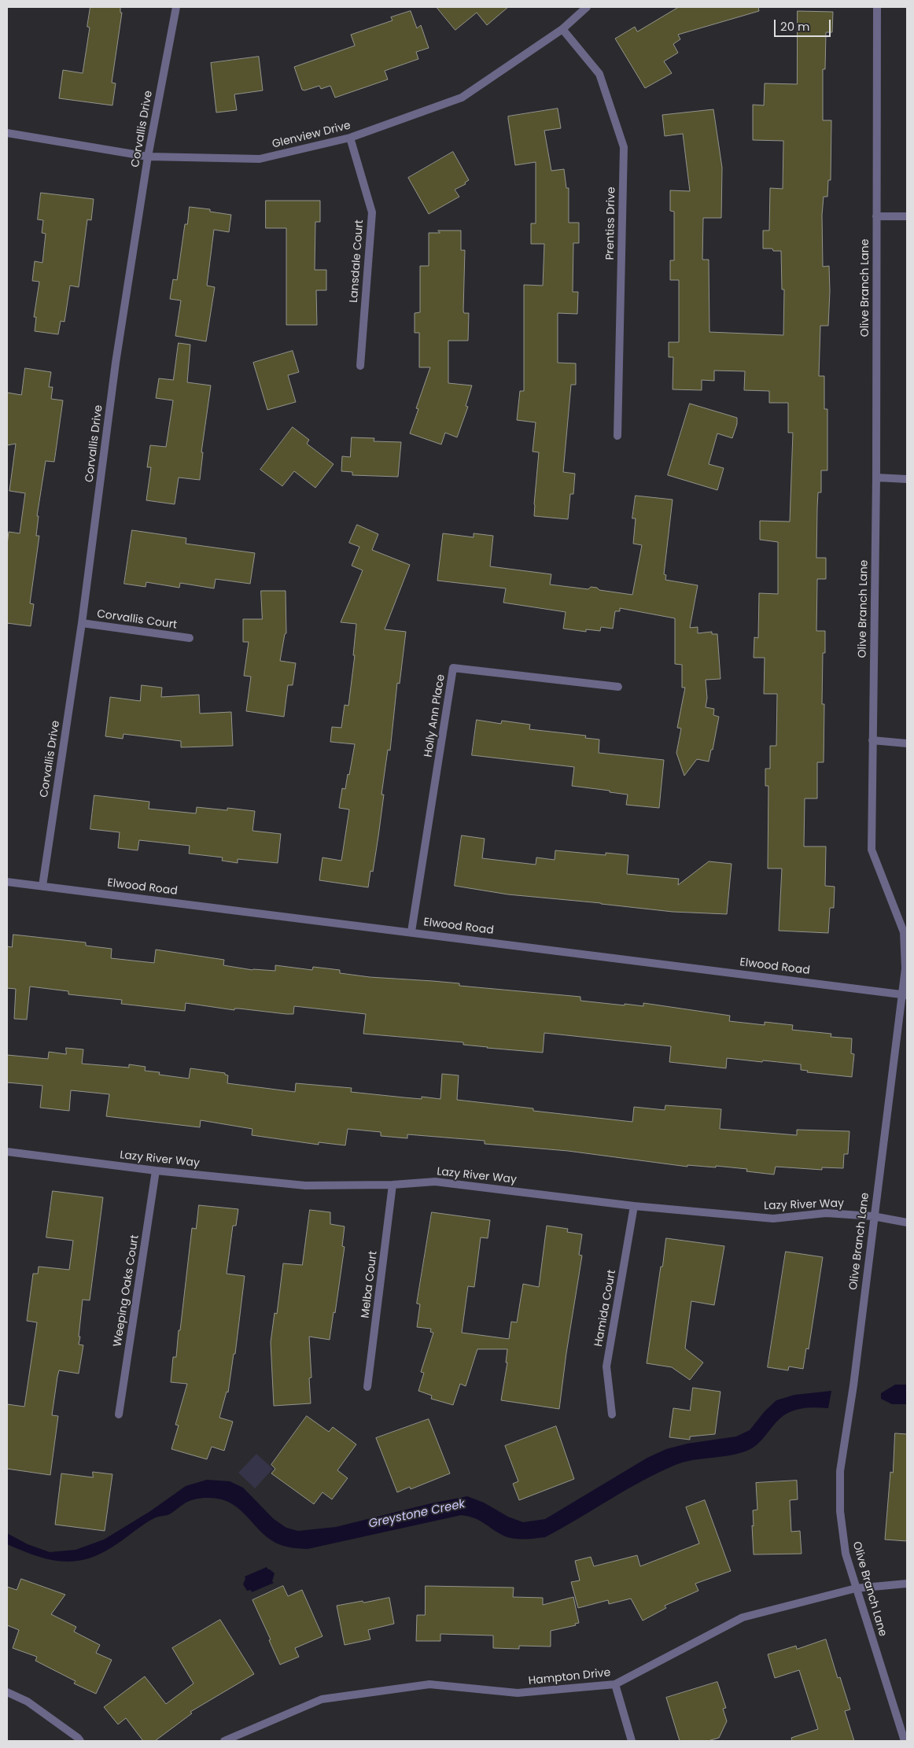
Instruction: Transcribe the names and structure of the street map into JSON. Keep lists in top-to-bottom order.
{
  "streets": {
    "street": [
      "Corvallis Drive",
      "Glenview Drive",
      "Prentiss Drive",
      "Lansdale Court",
      "Olive Branch Lane",
      "Corvallis Court",
      "Holly Ann Place",
      "Elwood Road",
      "Lazy River Way",
      "Melba Court",
      "Weeping Oaks Court",
      "Hamida Court",
      "Hampton Drive"
    ]
  },
  "crossings": [
    ["Corvallis Drive", "Glenview Drive"],
    ["Corvallis Drive", "Corvallis Court"],
    ["Corvallis Drive", "Elwood Road"],
    ["Glenview Drive", "Prentiss Drive"],
    ["Glenview Drive", "Lansdale Court"],
    ["Olive Branch Lane", "Elwood Road"],
    ["Olive Branch Lane", "Lazy River Way"],
    ["Olive Branch Lane", "Hampton Drive"],
    ["Holly Ann Place", "Elwood Road"],
    ["Lazy River Way", "Melba Court"],
    ["Lazy River Way", "Weeping Oaks Court"],
    ["Lazy River Way", "Hamida Court"]
  ],
  "water": ["Greystone Creek"],
  "scale_bar": "20 m"
}
